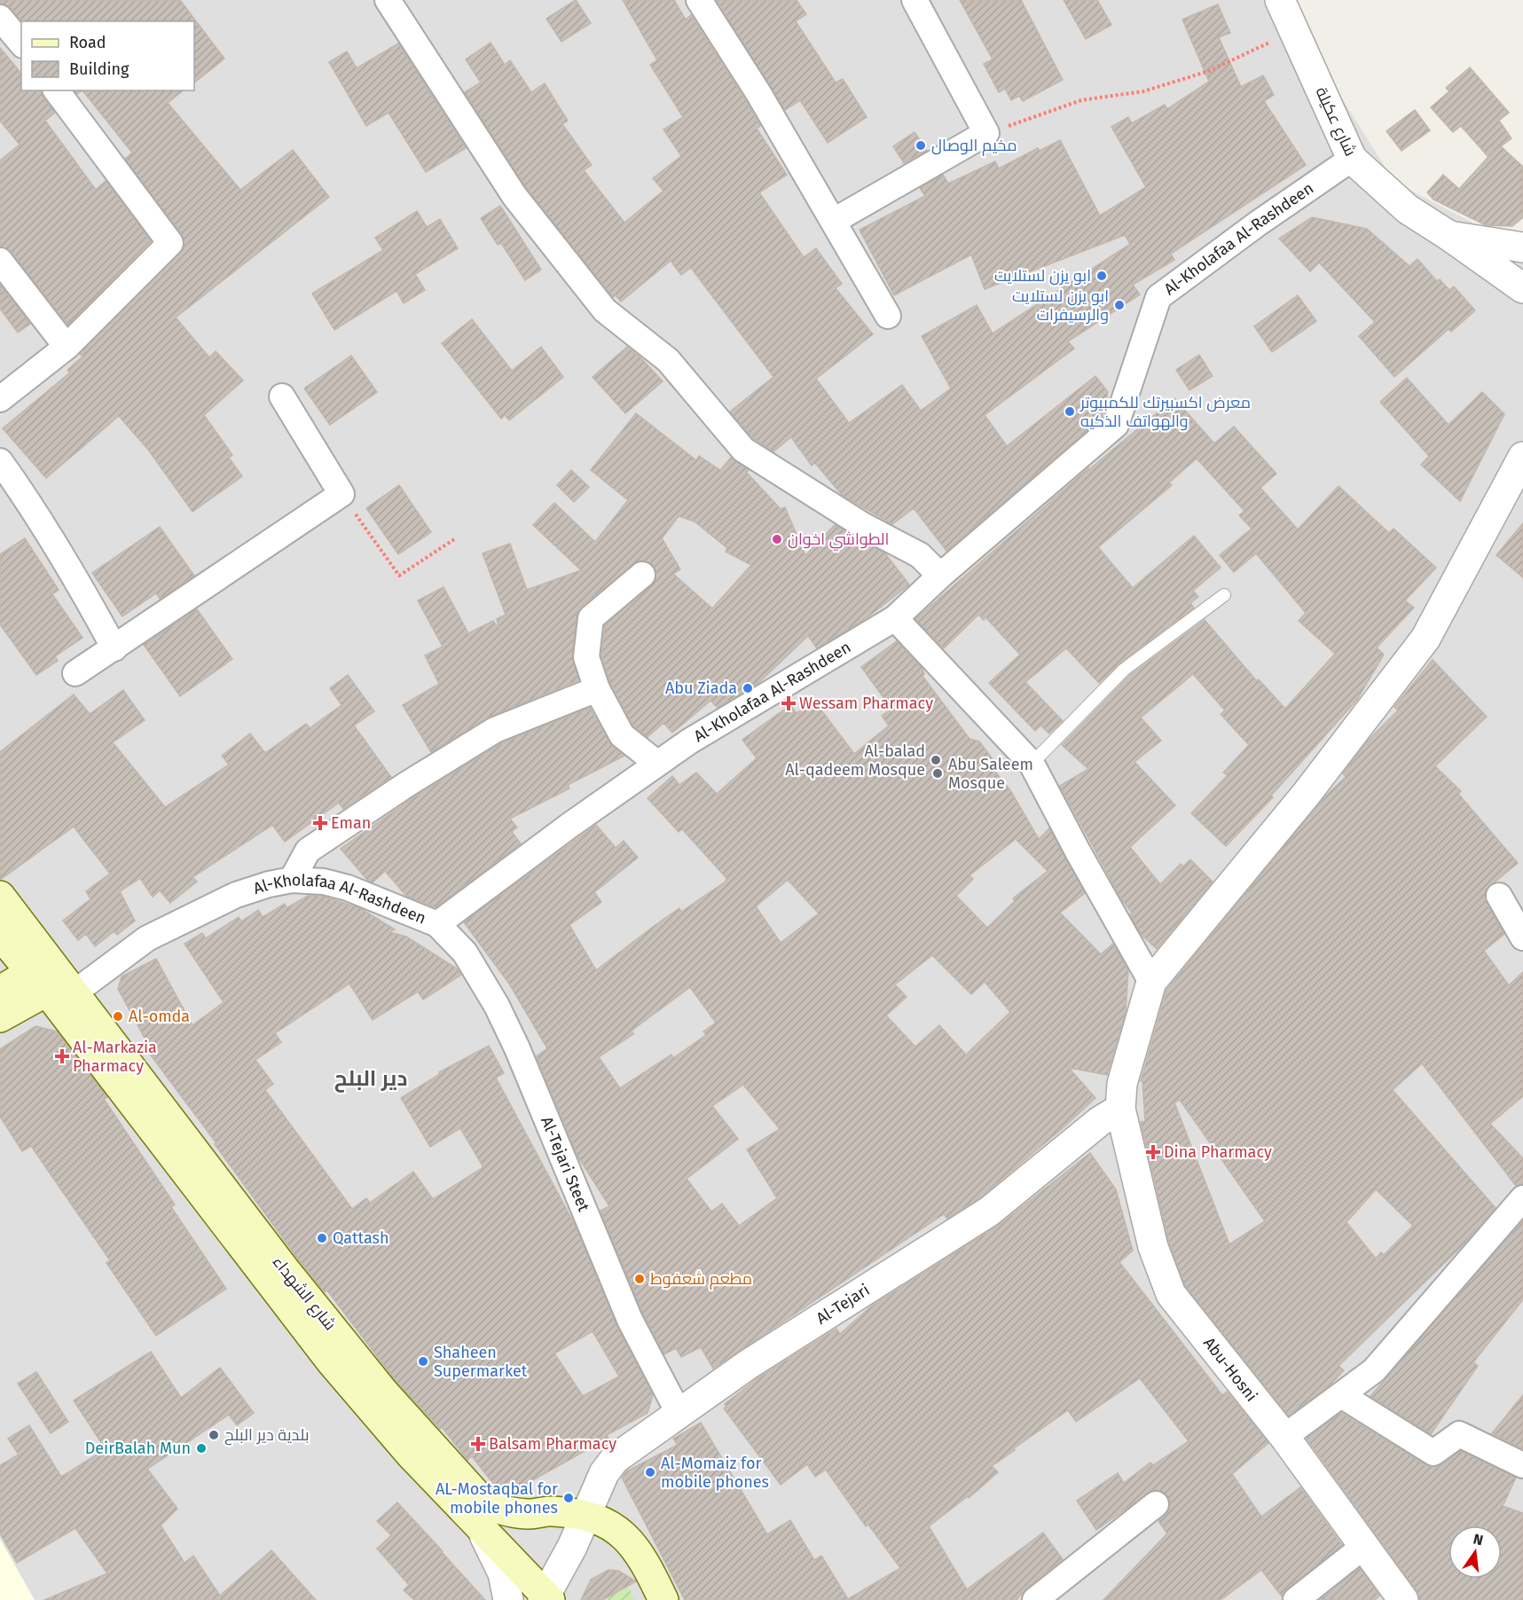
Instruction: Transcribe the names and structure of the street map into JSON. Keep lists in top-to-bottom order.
{
  "streets": {
    "main road": ["شارع الشهداء"],
    "street": [
      "شارع عكيلة",
      "Al-Kholafaa Al-Rashdeen",
      "Al-Tejari Steet",
      "Al-Tejari",
      "Abu-Hosni"
    ]
  },
  "crossings": [
    ["شارع عكيلة", "Al-Kholafaa Al-Rashdeen"],
    ["Al-Kholafaa Al-Rashdeen", "Al-Tejari Steet"],
    ["Al-Kholafaa Al-Rashdeen", "شارع الشهداء"],
    ["Al-Tejari Steet", "Al-Tejari"],
    ["شارع الشهداء", "Al-Tejari"],
    ["Al-Tejari", "Abu-Hosni"]
  ],
  "districts": ["دير البلح"],
  "places": {
    "other": [
      "مخيم الوصال",
      "ابو يزن لستلايت",
      "ابو يزن لستلايت والرسيفرات",
      "معرض اكسبيرتك للكمبيوتر والهواتف الذكيه",
      "الطواشي اخوان",
      "Abu Ziada",
      "Al-balad Al-qadeem Mosque",
      "Abu Saleem Mosque",
      "Al-omda",
      "Qattash",
      "مطعم شعفوط",
      "Shaheen Supermarket",
      "بلدية دير البلح",
      "DeirBalah Mun",
      "Al-Momaiz for mobile phones",
      "AL-Mostaqbal for mobile phones"
    ],
    "health": [
      "Wessam Pharmacy",
      "Eman",
      "Al-Markazia Pharmacy",
      "Dina Pharmacy",
      "Balsam Pharmacy"
    ]
  },
  "legend": ["Road", "Building"],
  "north": "top"
}
